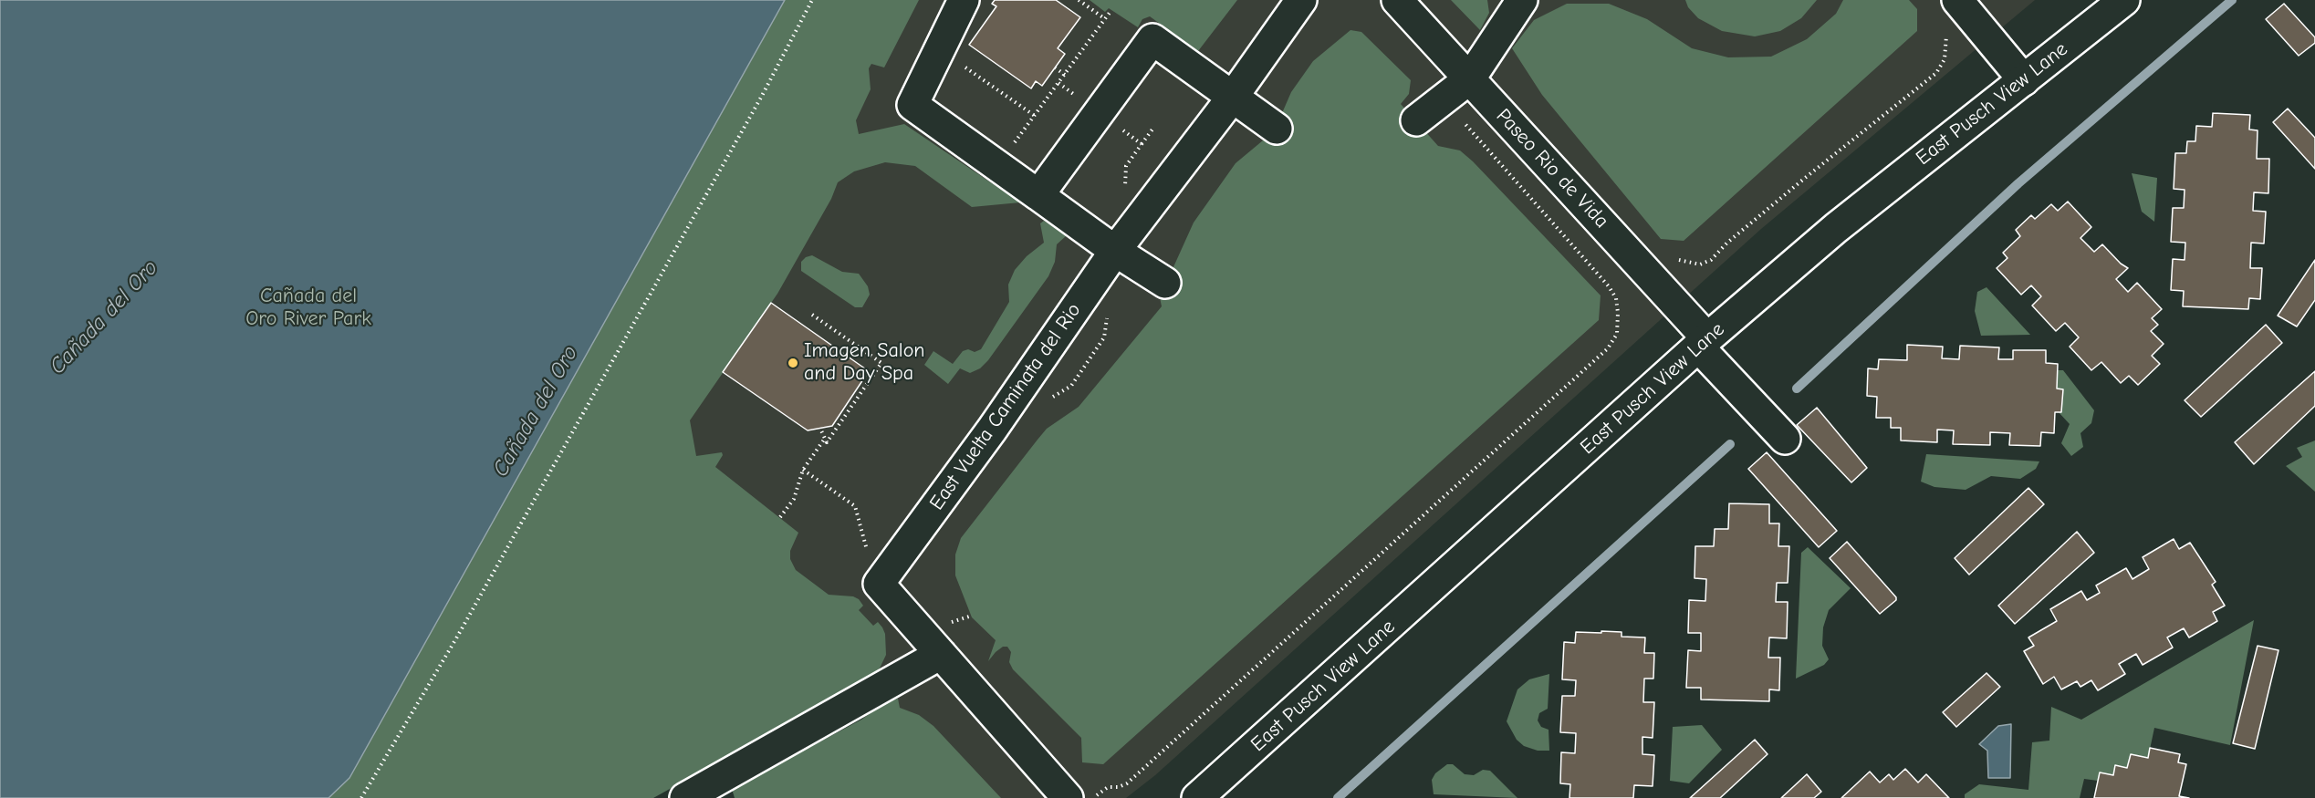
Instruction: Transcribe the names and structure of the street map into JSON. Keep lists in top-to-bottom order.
{
  "streets": {
    "main road": ["East Pusch View Lane", "Paseo Rio de Vida", "East Vuelta Caminata del Rio"]
  },
  "crossings": [
    ["East Pusch View Lane", "Paseo Rio de Vida"]
  ],
  "water": ["Cañada del Oro"],
  "parks": ["Cañada del Oro River Park"],
  "places": ["Imagen Salon and Day Spa"]
}
